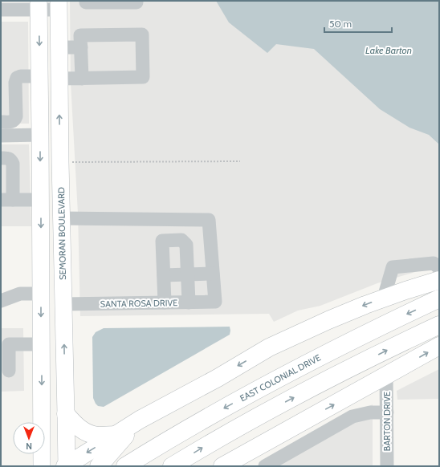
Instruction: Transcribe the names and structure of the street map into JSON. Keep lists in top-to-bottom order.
{
  "streets": {
    "highway": ["EAST COLONIAL DRIVE"],
    "main road": ["SEMORAN BOULEVARD"],
    "street": ["SANTA ROSA DRIVE", "BARTON DRIVE"]
  },
  "crossings": [
    ["SEMORAN BOULEVARD", "SANTA ROSA DRIVE"]
  ],
  "water": ["Lake Barton"],
  "scale_bar": "50 m",
  "north": "bottom"
}
